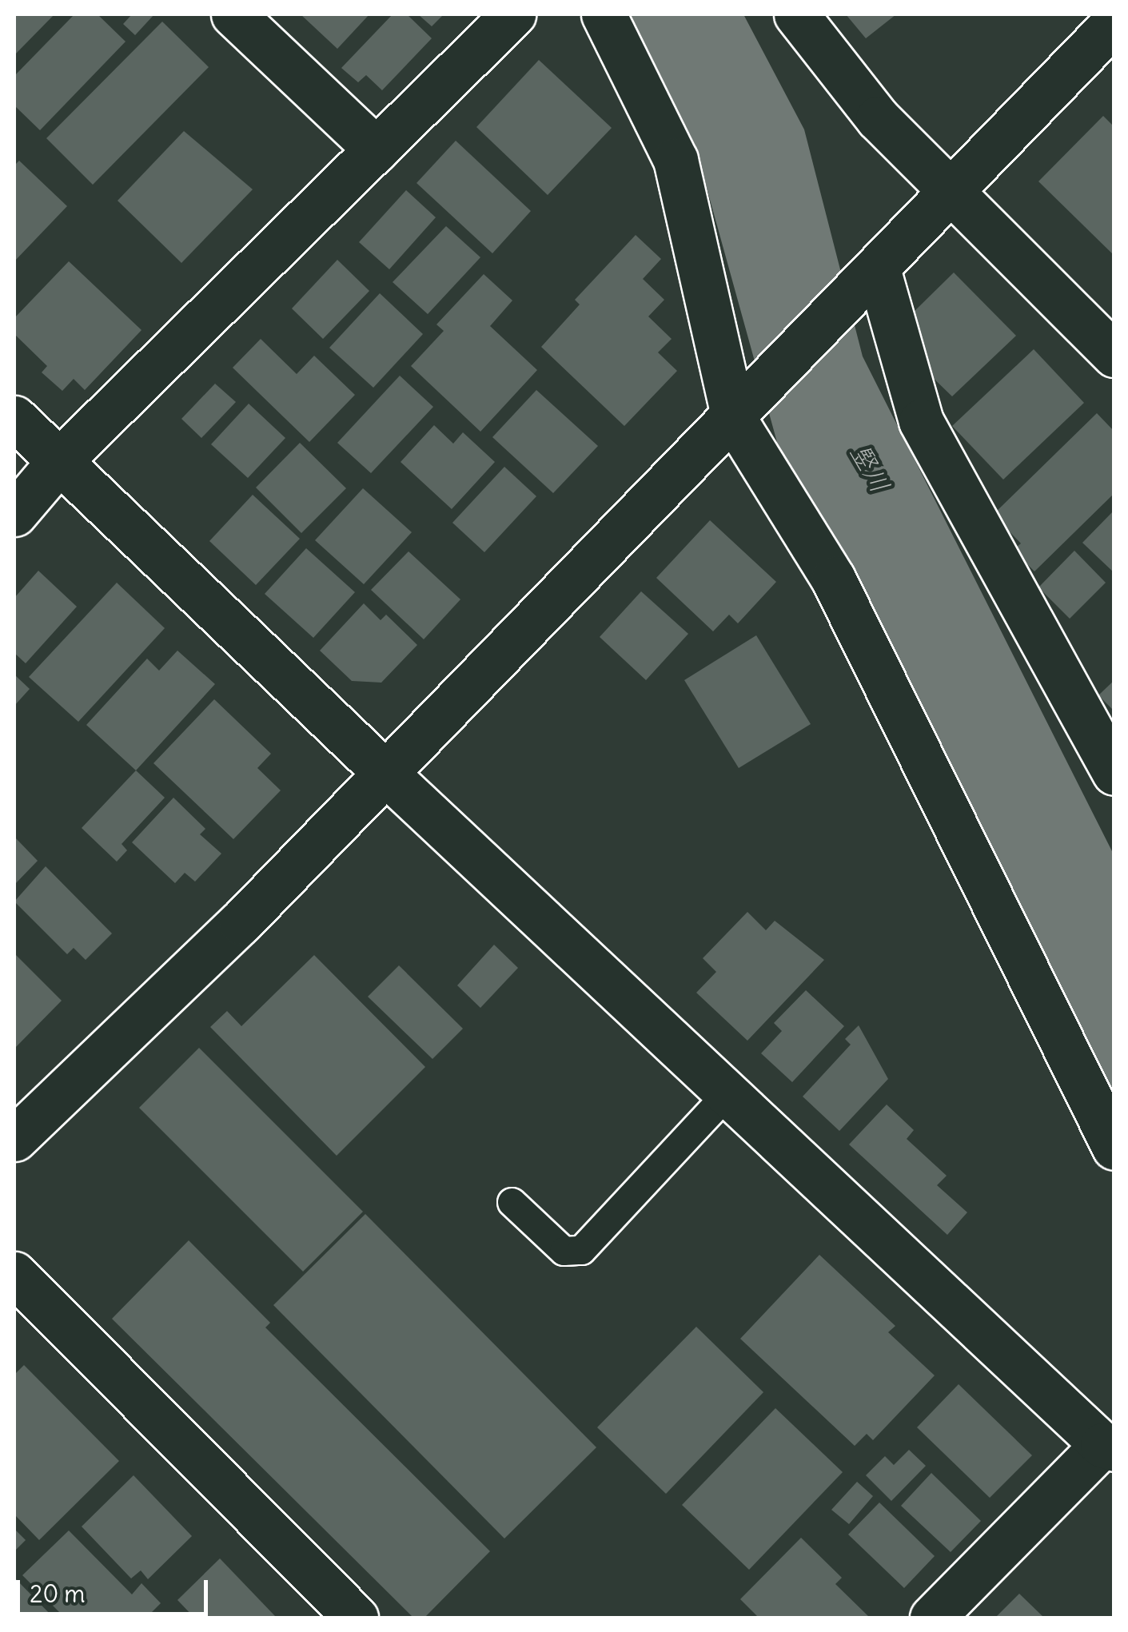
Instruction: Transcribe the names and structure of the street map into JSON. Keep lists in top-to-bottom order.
{
  "water": ["竪川"],
  "scale_bar": "20 m"
}
